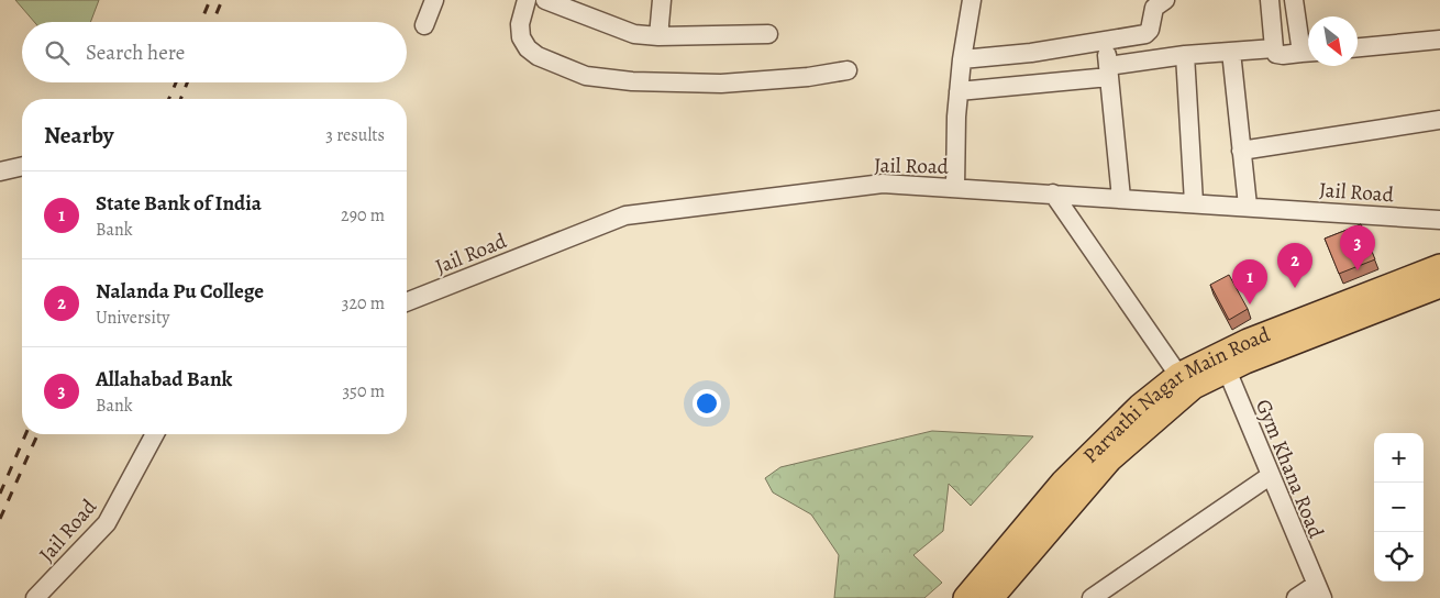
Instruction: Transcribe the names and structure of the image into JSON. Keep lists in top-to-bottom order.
{
  "streets": {
    "main road": ["Parvathi Nagar Main Road"],
    "street": ["Jail Road", "Gym Khana Road"]
  },
  "crossings": [
    ["Parvathi Nagar Main Road", "Gym Khana Road"]
  ],
  "north": "bottom right",
  "page": {
    "search": "Search here",
    "heading": ["Nearby", "3 results"],
    "list": [
      {
        "mark": "1",
        "name": "State Bank of India",
        "note": "Bank",
        "value": "290 m"
      },
      {
        "mark": "2",
        "name": "Nalanda Pu College",
        "note": "University",
        "value": "320 m"
      },
      {
        "mark": "3",
        "name": "Allahabad Bank",
        "note": "Bank",
        "value": "350 m"
      }
    ],
    "pins": ["3", "2", "1"],
    "map_buttons": ["+", "−"]
  }
}
